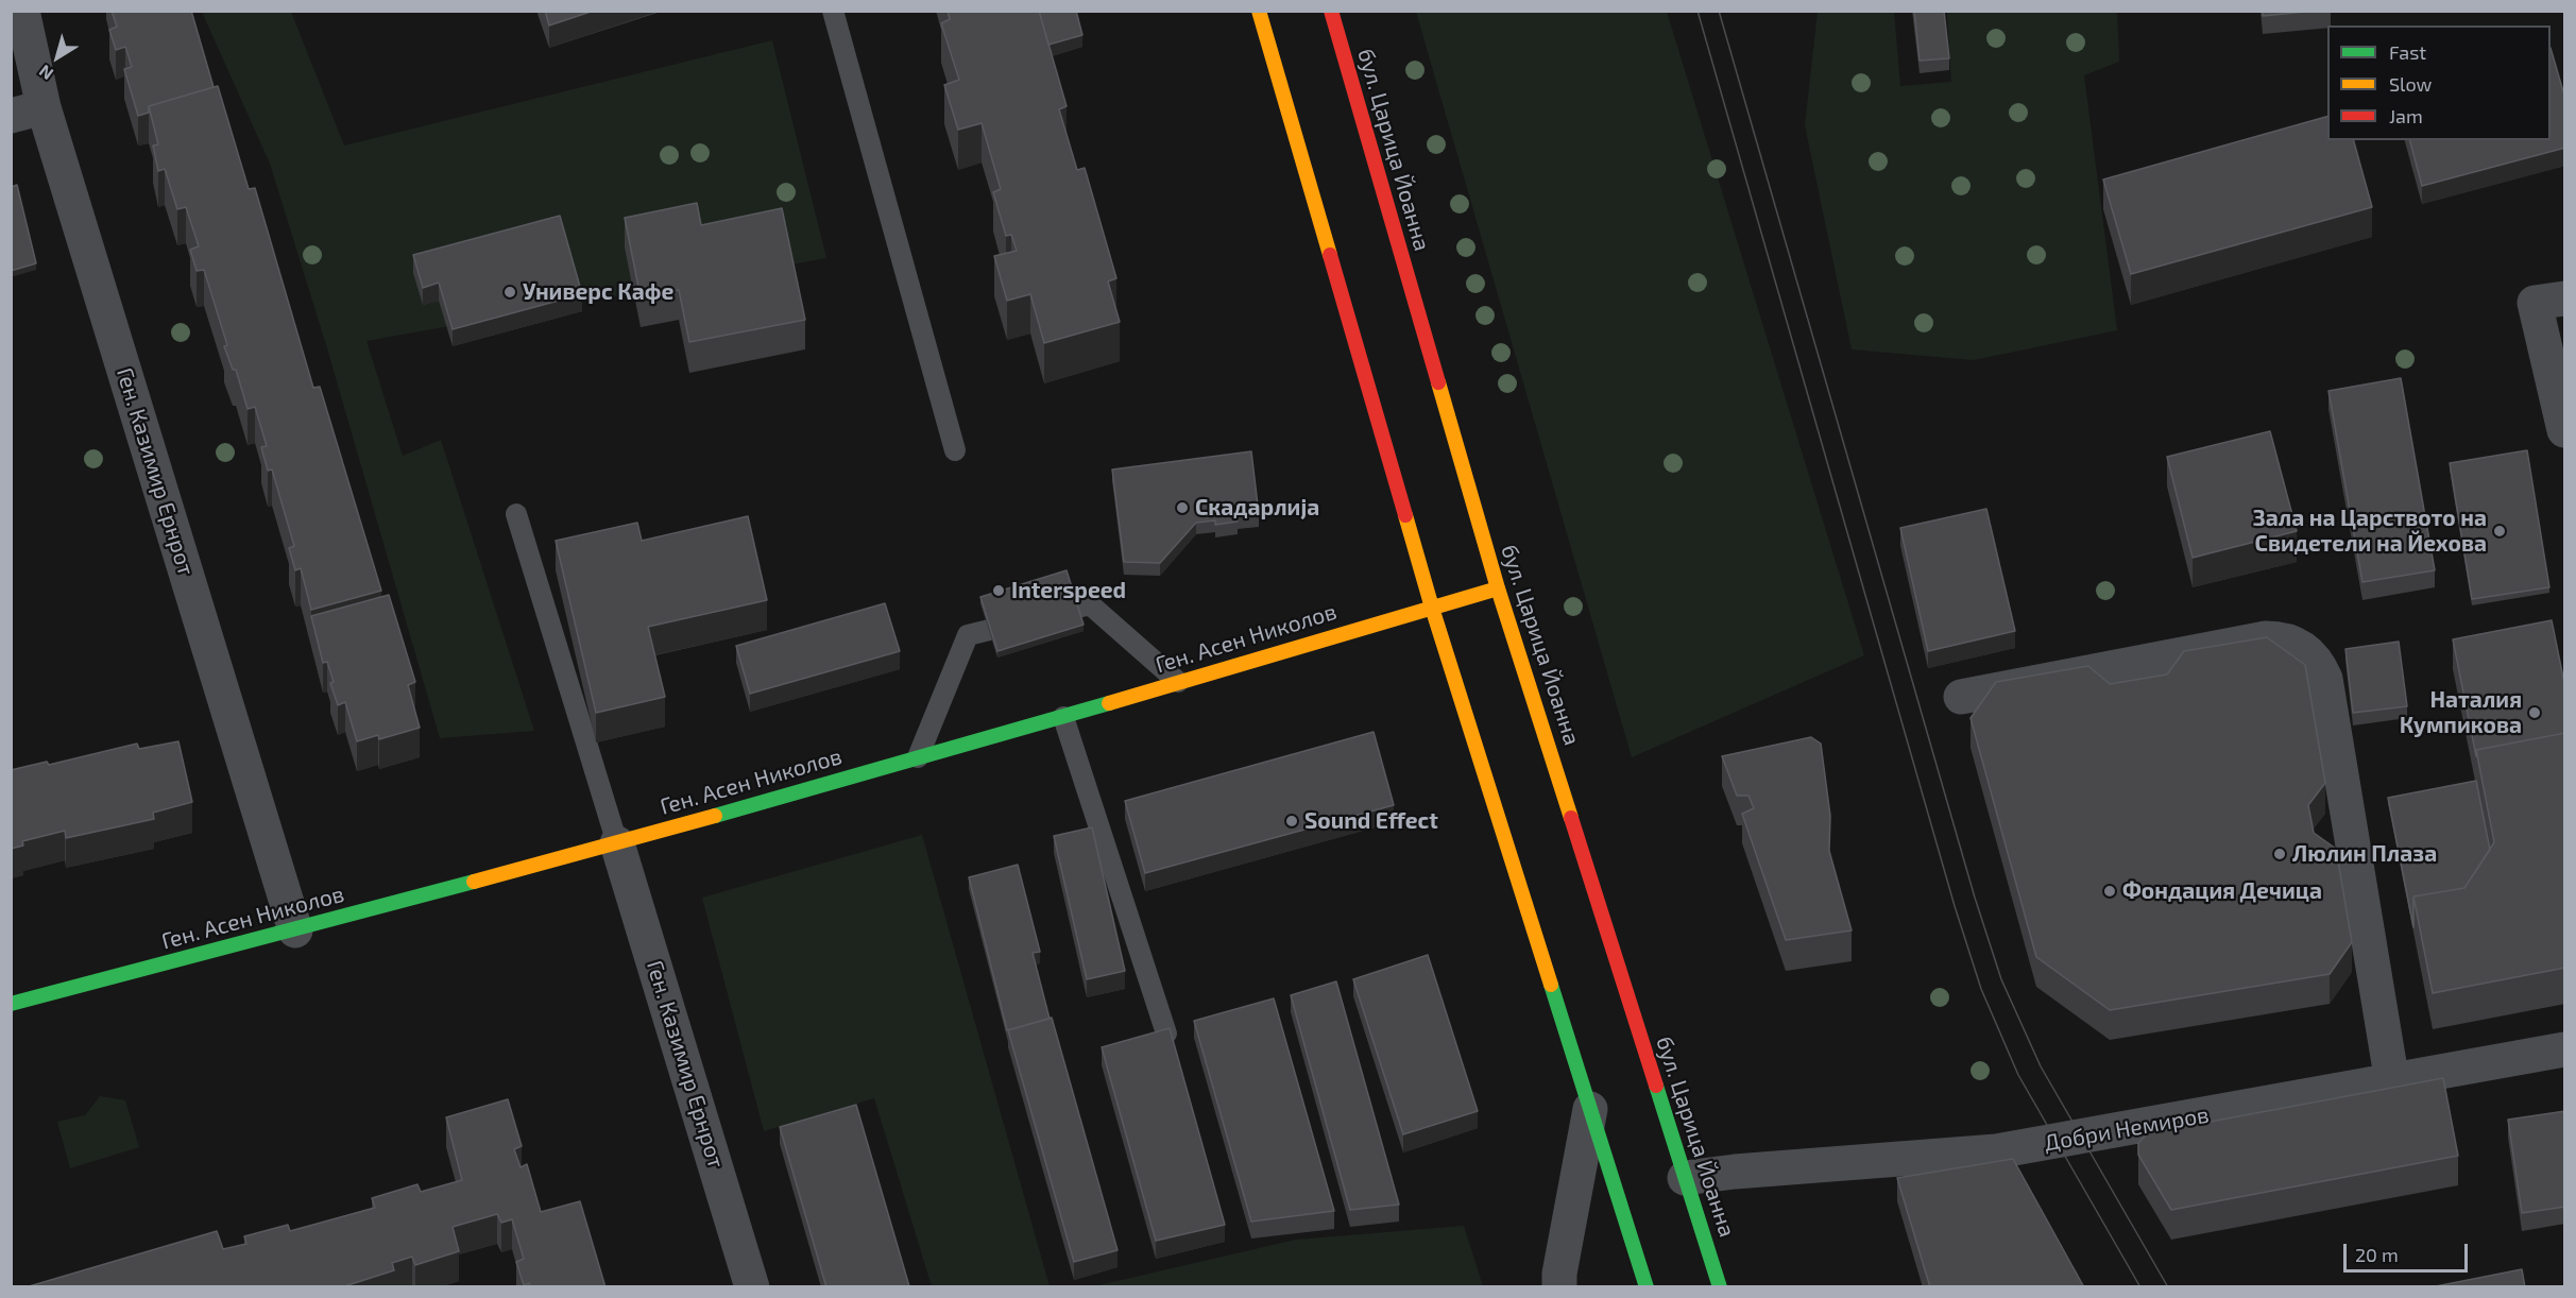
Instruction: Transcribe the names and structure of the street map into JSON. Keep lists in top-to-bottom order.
{
  "streets": {
    "main road": ["бул. Царица Йоанна", "Ген. Асен Николов"],
    "street": ["Ген. Казимир Ернрот", "Добри Немиров"]
  },
  "crossings": [
    ["бул. Царица Йоанна", "Ген. Асен Николов"],
    ["бул. Царица Йоанна", "Добри Немиров"],
    ["Ген. Казимир Ернрот", "Ген. Асен Николов"]
  ],
  "places": [
    "Универс Кафе",
    "Скадарлиjа",
    "Зала на Царството на Свидетели на Йехова",
    "Interspeed",
    "Наталия Кумпикова",
    "Sound Effect",
    "Люлин Плаза",
    "Фондация Дечица"
  ],
  "legend": ["Fast", "Slow", "Jam"],
  "scale_bar": "20 m",
  "north": "bottom left"
}
